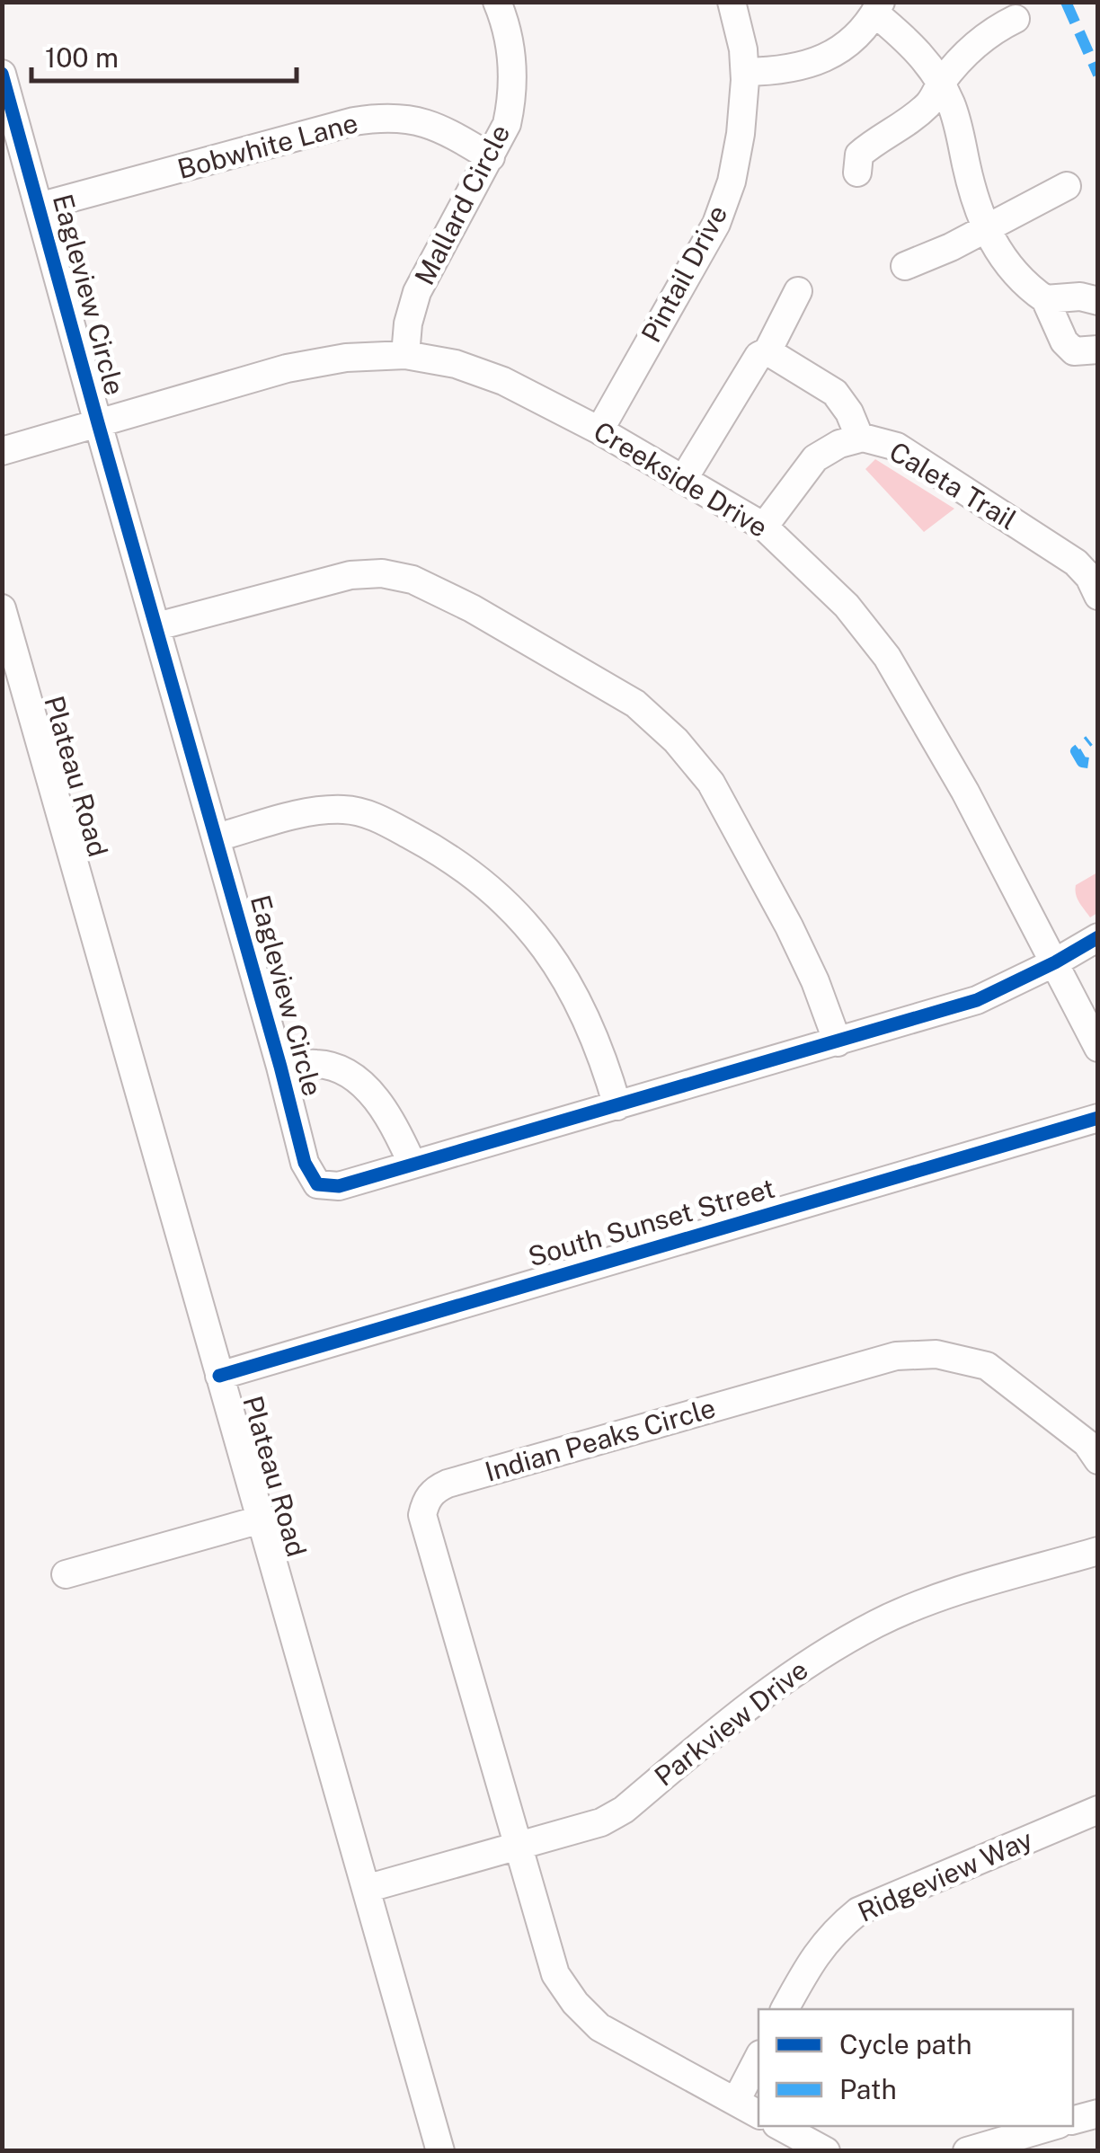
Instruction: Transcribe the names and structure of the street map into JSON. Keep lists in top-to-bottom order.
{
  "streets": {
    "street": [
      "Bobwhite Lane",
      "Mallard Circle",
      "Pintail Drive",
      "Eagleview Circle",
      "Creekside Drive",
      "Caleta Trail",
      "Plateau Road",
      "South Sunset Street",
      "Indian Peaks Circle",
      "Parkview Drive",
      "Ridgeview Way"
    ]
  },
  "crossings": [
    ["Bobwhite Lane", "Mallard Circle"],
    ["Bobwhite Lane", "Eagleview Circle"],
    ["Mallard Circle", "Creekside Drive"],
    ["Pintail Drive", "Creekside Drive"],
    ["Eagleview Circle", "Creekside Drive"],
    ["Creekside Drive", "Caleta Trail"],
    ["Plateau Road", "South Sunset Street"],
    ["Plateau Road", "Parkview Drive"],
    ["Indian Peaks Circle", "Parkview Drive"]
  ],
  "legend": ["Cycle path", "Path"],
  "scale_bar": "100 m"
}
